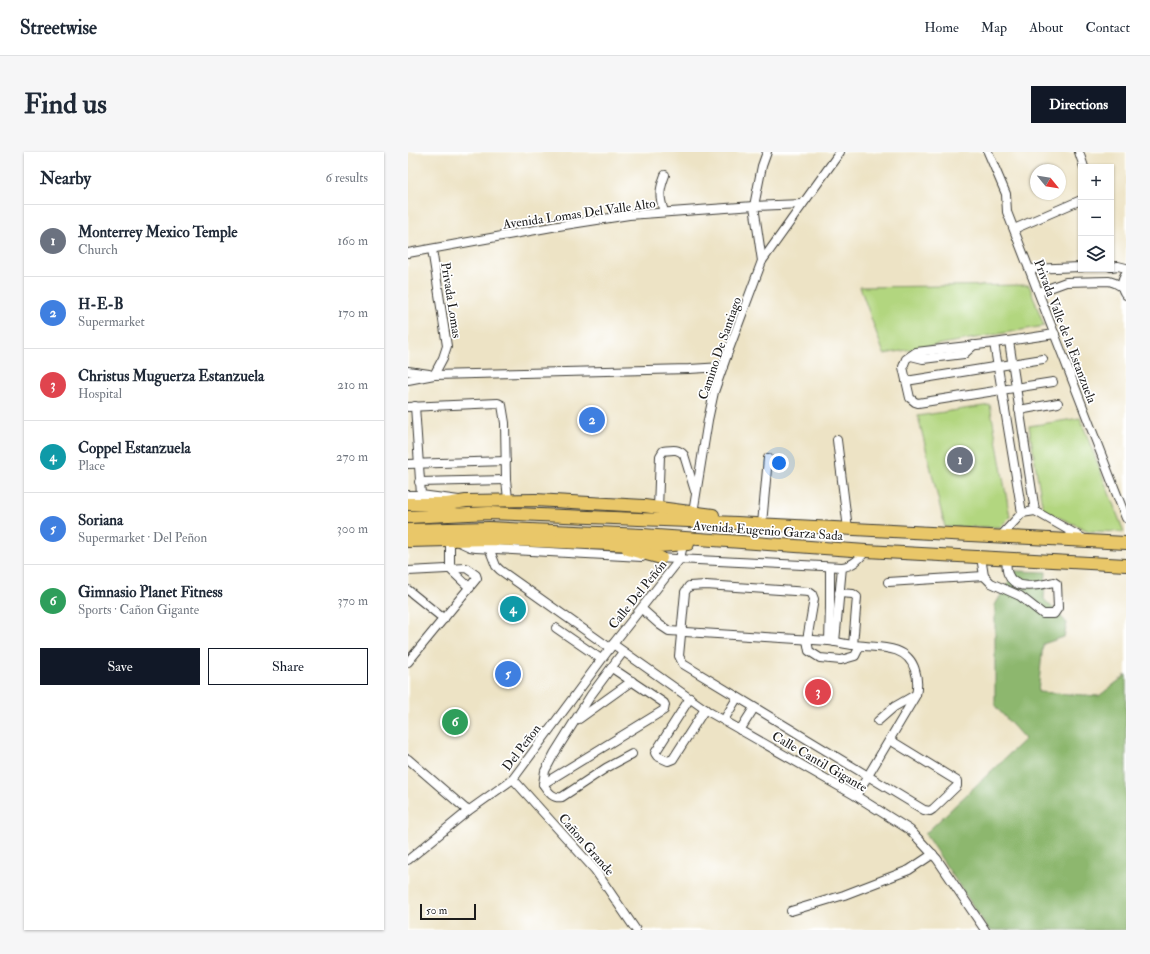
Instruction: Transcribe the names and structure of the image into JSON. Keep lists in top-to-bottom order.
{
  "streets": {
    "highway": ["Avenida Eugenio Garza Sada"],
    "street": [
      "Avenida Lomas Del Valle Alto",
      "Privada Lomas",
      "Privada Valle de la Estanzuela",
      "Camino De Santiago",
      "Calle Del Peñón",
      "Del Peñon",
      "Calle Cantil Gigante",
      "Cañon Grande"
    ]
  },
  "crossings": [
    ["Avenida Lomas Del Valle Alto", "Privada Lomas"],
    ["Avenida Lomas Del Valle Alto", "Camino De Santiago"],
    ["Calle Del Peñón", "Del Peñon"],
    ["Calle Del Peñón", "Calle Cantil Gigante"],
    ["Del Peñon", "Calle Cantil Gigante"],
    ["Del Peñon", "Cañon Grande"]
  ],
  "scale_bar": "50 m",
  "north": "bottom right",
  "page": {
    "header": "Streetwise",
    "nav": [
      "Home",
      "Map",
      "About",
      "Contact"
    ],
    "buttons": [
      "Directions",
      ["Save", "Share"]
    ],
    "title": "Find us",
    "heading": ["Nearby", "6 results"],
    "map_buttons": ["+", "−"],
    "list": [
      {
        "mark": "1",
        "name": "Monterrey Mexico Temple",
        "note": "Church",
        "value": "160 m"
      },
      {
        "mark": "2",
        "name": "H-E-B",
        "note": "Supermarket",
        "value": "170 m"
      },
      {
        "mark": "3",
        "name": "Christus Muguerza Estanzuela",
        "note": "Hospital",
        "value": "210 m"
      },
      {
        "mark": "4",
        "name": "Coppel Estanzuela",
        "note": "Place",
        "value": "270 m"
      },
      {
        "mark": "5",
        "name": "Soriana",
        "note": "Supermarket · Del Peñon",
        "value": "300 m"
      },
      {
        "mark": "6",
        "name": "Gimnasio Planet Fitness",
        "note": "Sports · Cañon Gigante",
        "value": "370 m"
      }
    ],
    "pins": [
      "2",
      "1",
      "4",
      "5",
      "3",
      "6"
    ],
    "scale": "50 m"
  }
}
